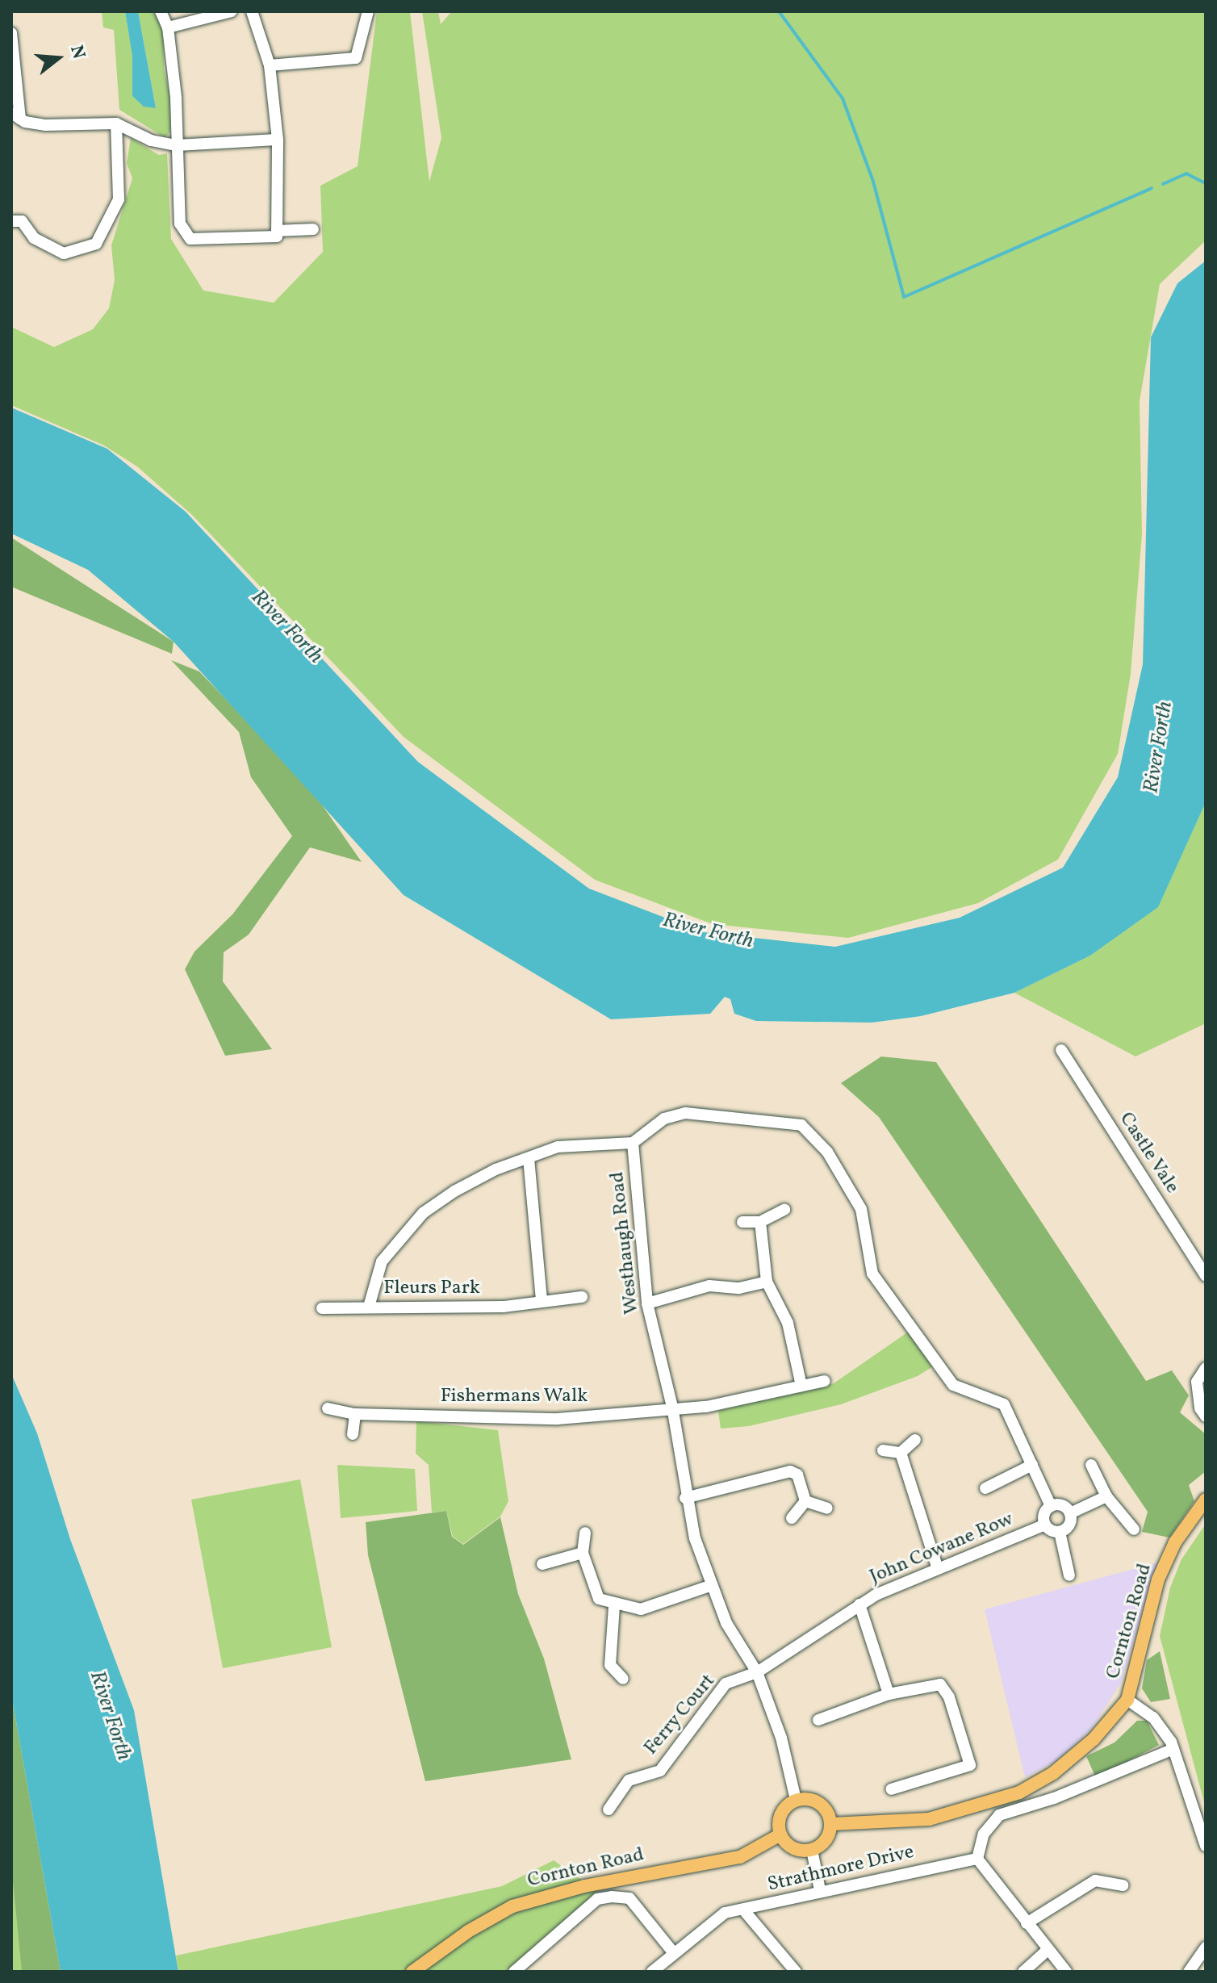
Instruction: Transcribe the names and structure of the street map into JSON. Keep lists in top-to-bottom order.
{
  "streets": {
    "main road": ["Cornton Road"],
    "street": [
      "Castle Vale",
      "Westhaugh Road",
      "Fleurs Park",
      "Fishermans Walk",
      "John Cowane Row",
      "Ferry Court",
      "Strathmore Drive"
    ]
  },
  "crossings": [
    ["Westhaugh Road", "Fishermans Walk"],
    ["Westhaugh Road", "John Cowane Row"],
    ["Westhaugh Road", "Cornton Road"],
    ["Westhaugh Road", "Ferry Court"],
    ["John Cowane Row", "Ferry Court"]
  ],
  "water": ["River Forth"],
  "north": "right"
}
